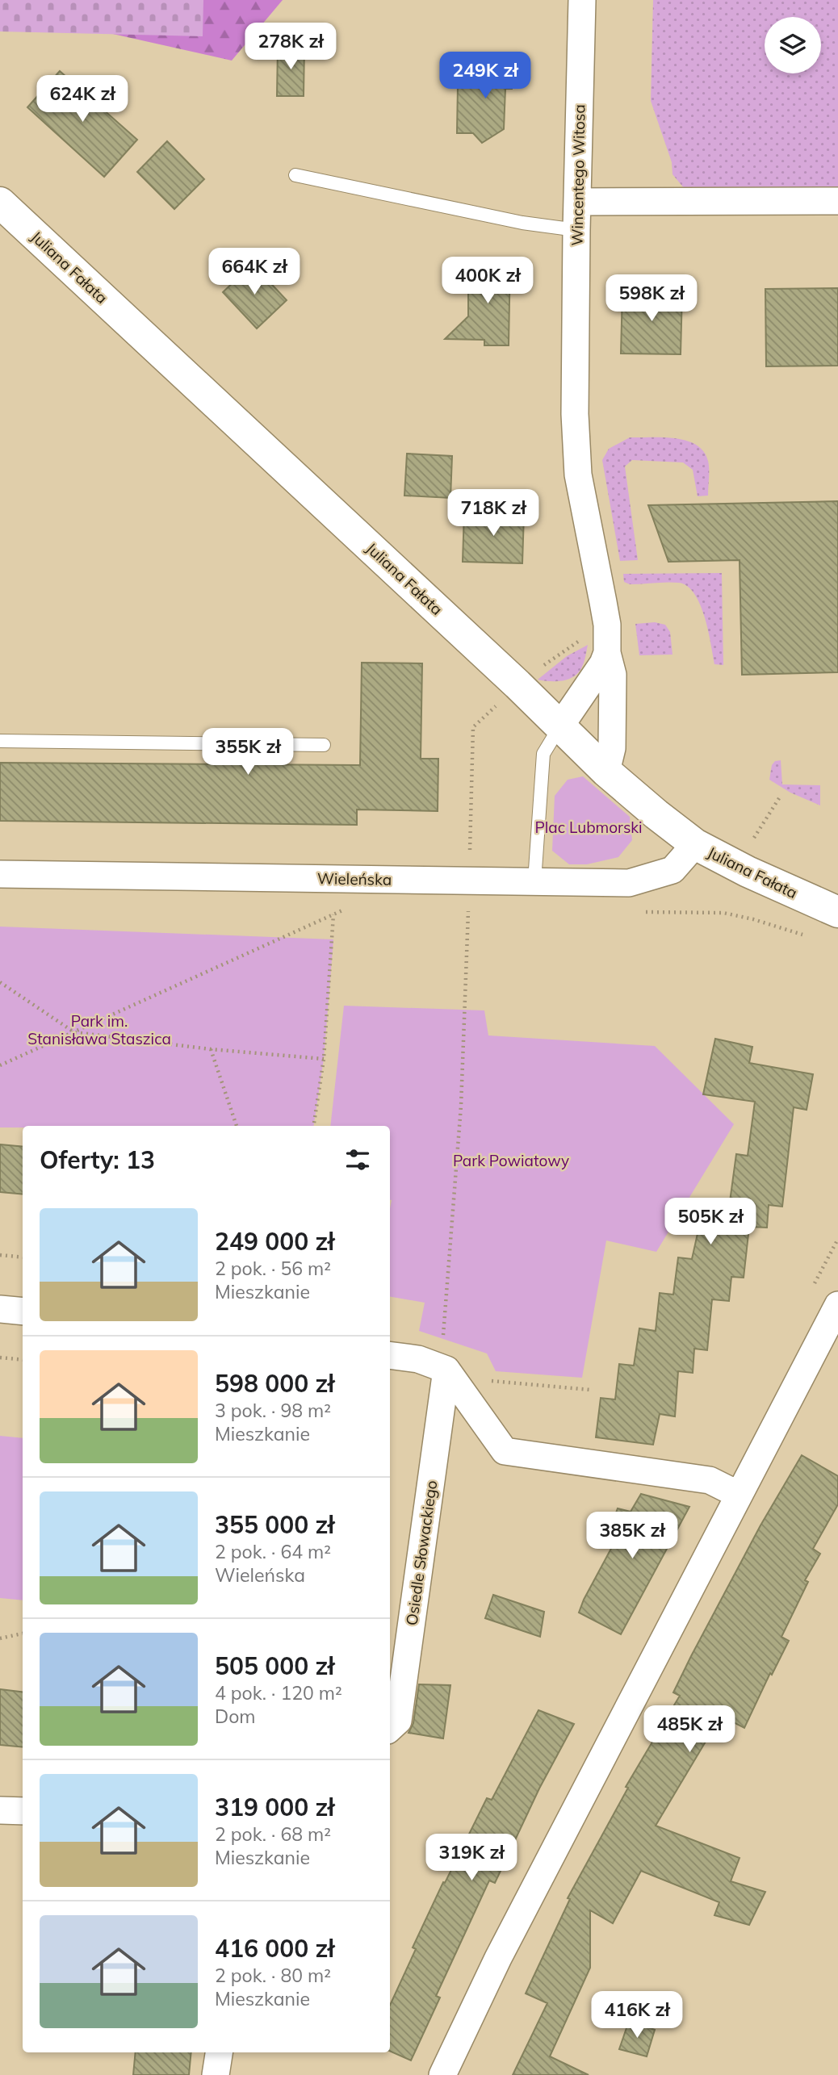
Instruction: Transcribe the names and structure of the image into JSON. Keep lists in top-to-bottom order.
{
  "streets": {
    "main road": ["Juliana Fałata"],
    "street": ["Wincentego Witosa", "Wieleńska", "Osiedle Słowackiego"]
  },
  "crossings": [
    ["Wincentego Witosa", "Juliana Fałata"],
    ["Juliana Fałata", "Wieleńska"]
  ],
  "parks": ["Plac Lubmorski", "Park im. Stanisława Staszica", "Park Powiatowy"],
  "page": {
    "price": [
      "278K zł",
      "249K zł",
      "624K zł",
      "664K zł",
      "400K zł",
      "598K zł",
      "718K zł",
      "355K zł",
      "505K zł",
      "385K zł",
      "485K zł",
      "319K zł",
      "416K zł"
    ],
    "heading": "Oferty: 13",
    "list": [
      {
        "name": "249 000 zł",
        "note": "2 pok. · 56 m² · Mieszkanie"
      },
      {
        "name": "598 000 zł",
        "note": "3 pok. · 98 m² · Mieszkanie"
      },
      {
        "name": "355 000 zł",
        "note": "2 pok. · 64 m² · Wieleńska"
      },
      {
        "name": "505 000 zł",
        "note": "4 pok. · 120 m² · Dom"
      },
      {
        "name": "319 000 zł",
        "note": "2 pok. · 68 m² · Mieszkanie"
      },
      {
        "name": "416 000 zł",
        "note": "2 pok. · 80 m² · Mieszkanie"
      }
    ]
  }
}
